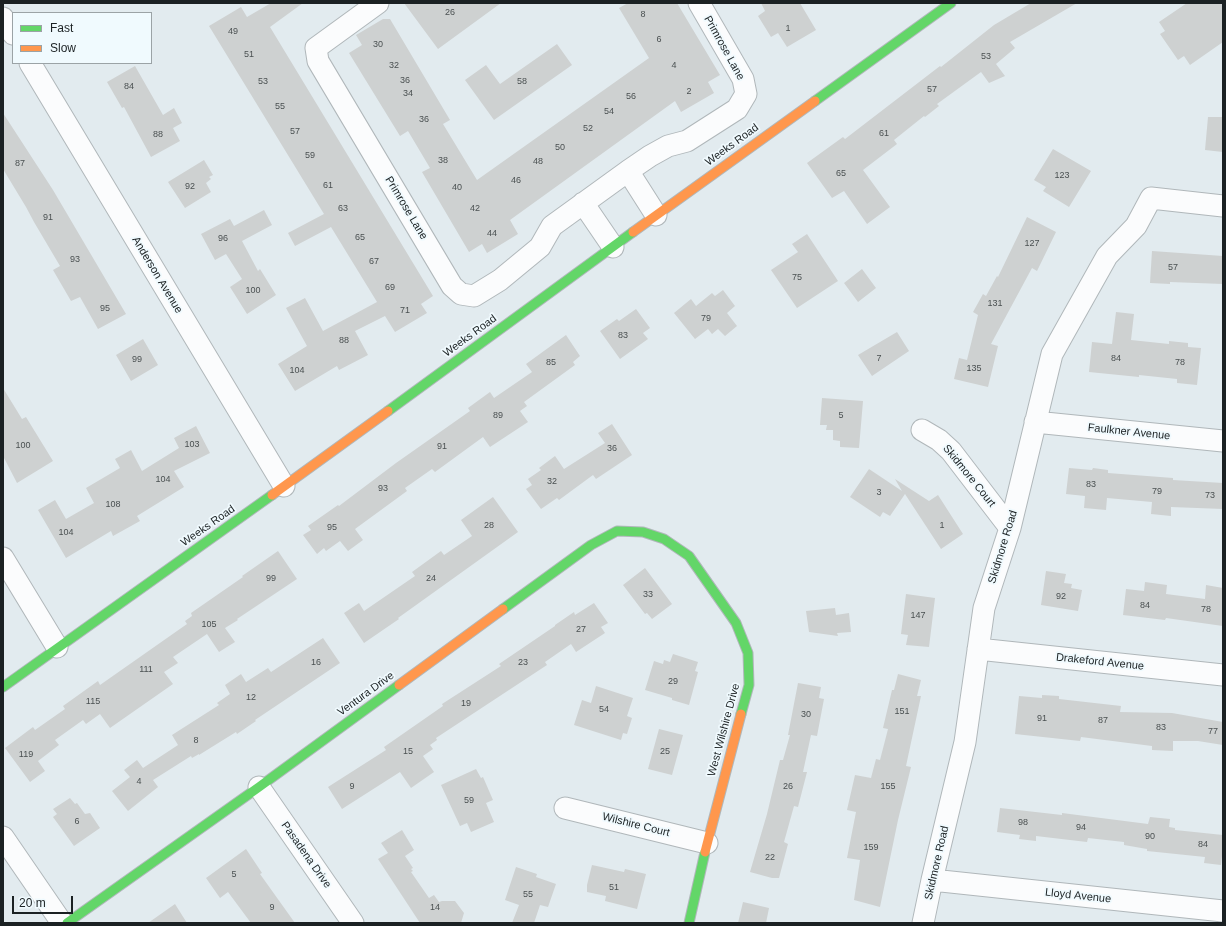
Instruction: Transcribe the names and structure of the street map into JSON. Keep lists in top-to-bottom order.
{
  "streets": {
    "street": [
      "Primrose Lane",
      "Weeks Road",
      "Anderson Avenue",
      "Faulkner Avenue",
      "Skidmore Court",
      "Skidmore Road",
      "Drakeford Avenue",
      "Ventura Drive",
      "West Wilshire Drive",
      "Wilshire Court",
      "Pasadena Drive",
      "Lloyd Avenue"
    ]
  },
  "crossings": [
    ["Weeks Road", "Anderson Avenue"],
    ["Faulkner Avenue", "Skidmore Road"],
    ["Skidmore Court", "Skidmore Road"],
    ["Skidmore Road", "Drakeford Avenue"],
    ["Skidmore Road", "Lloyd Avenue"],
    ["Ventura Drive", "West Wilshire Drive"],
    ["Ventura Drive", "Pasadena Drive"],
    ["West Wilshire Drive", "Wilshire Court"]
  ],
  "house_numbers": [
    "26",
    "8",
    "1",
    "49",
    "6",
    "30",
    "51",
    "53",
    "32",
    "4",
    "36",
    "53",
    "58",
    "84",
    "57",
    "2",
    "34",
    "56",
    "55",
    "54",
    "36",
    "52",
    "57",
    "61",
    "88",
    "50",
    "59",
    "38",
    "48",
    "87",
    "65",
    "123",
    "46",
    "61",
    "92",
    "40",
    "63",
    "42",
    "91",
    "44",
    "65",
    "96",
    "127",
    "93",
    "67",
    "57",
    "75",
    "69",
    "100",
    "131",
    "95",
    "71",
    "79",
    "83",
    "88",
    "7",
    "84",
    "99",
    "85",
    "78",
    "135",
    "104",
    "89",
    "5",
    "103",
    "100",
    "91",
    "36",
    "104",
    "32",
    "83",
    "93",
    "79",
    "3",
    "73",
    "108",
    "28",
    "1",
    "95",
    "104",
    "99",
    "24",
    "33",
    "92",
    "84",
    "78",
    "147",
    "105",
    "27",
    "16",
    "23",
    "111",
    "29",
    "12",
    "115",
    "19",
    "54",
    "151",
    "30",
    "91",
    "87",
    "83",
    "77",
    "8",
    "15",
    "25",
    "119",
    "4",
    "9",
    "26",
    "155",
    "59",
    "6",
    "98",
    "94",
    "90",
    "84",
    "159",
    "22",
    "5",
    "51",
    "55",
    "9",
    "14"
  ],
  "legend": ["Fast", "Slow"],
  "scale_bar": "20 m"
}
